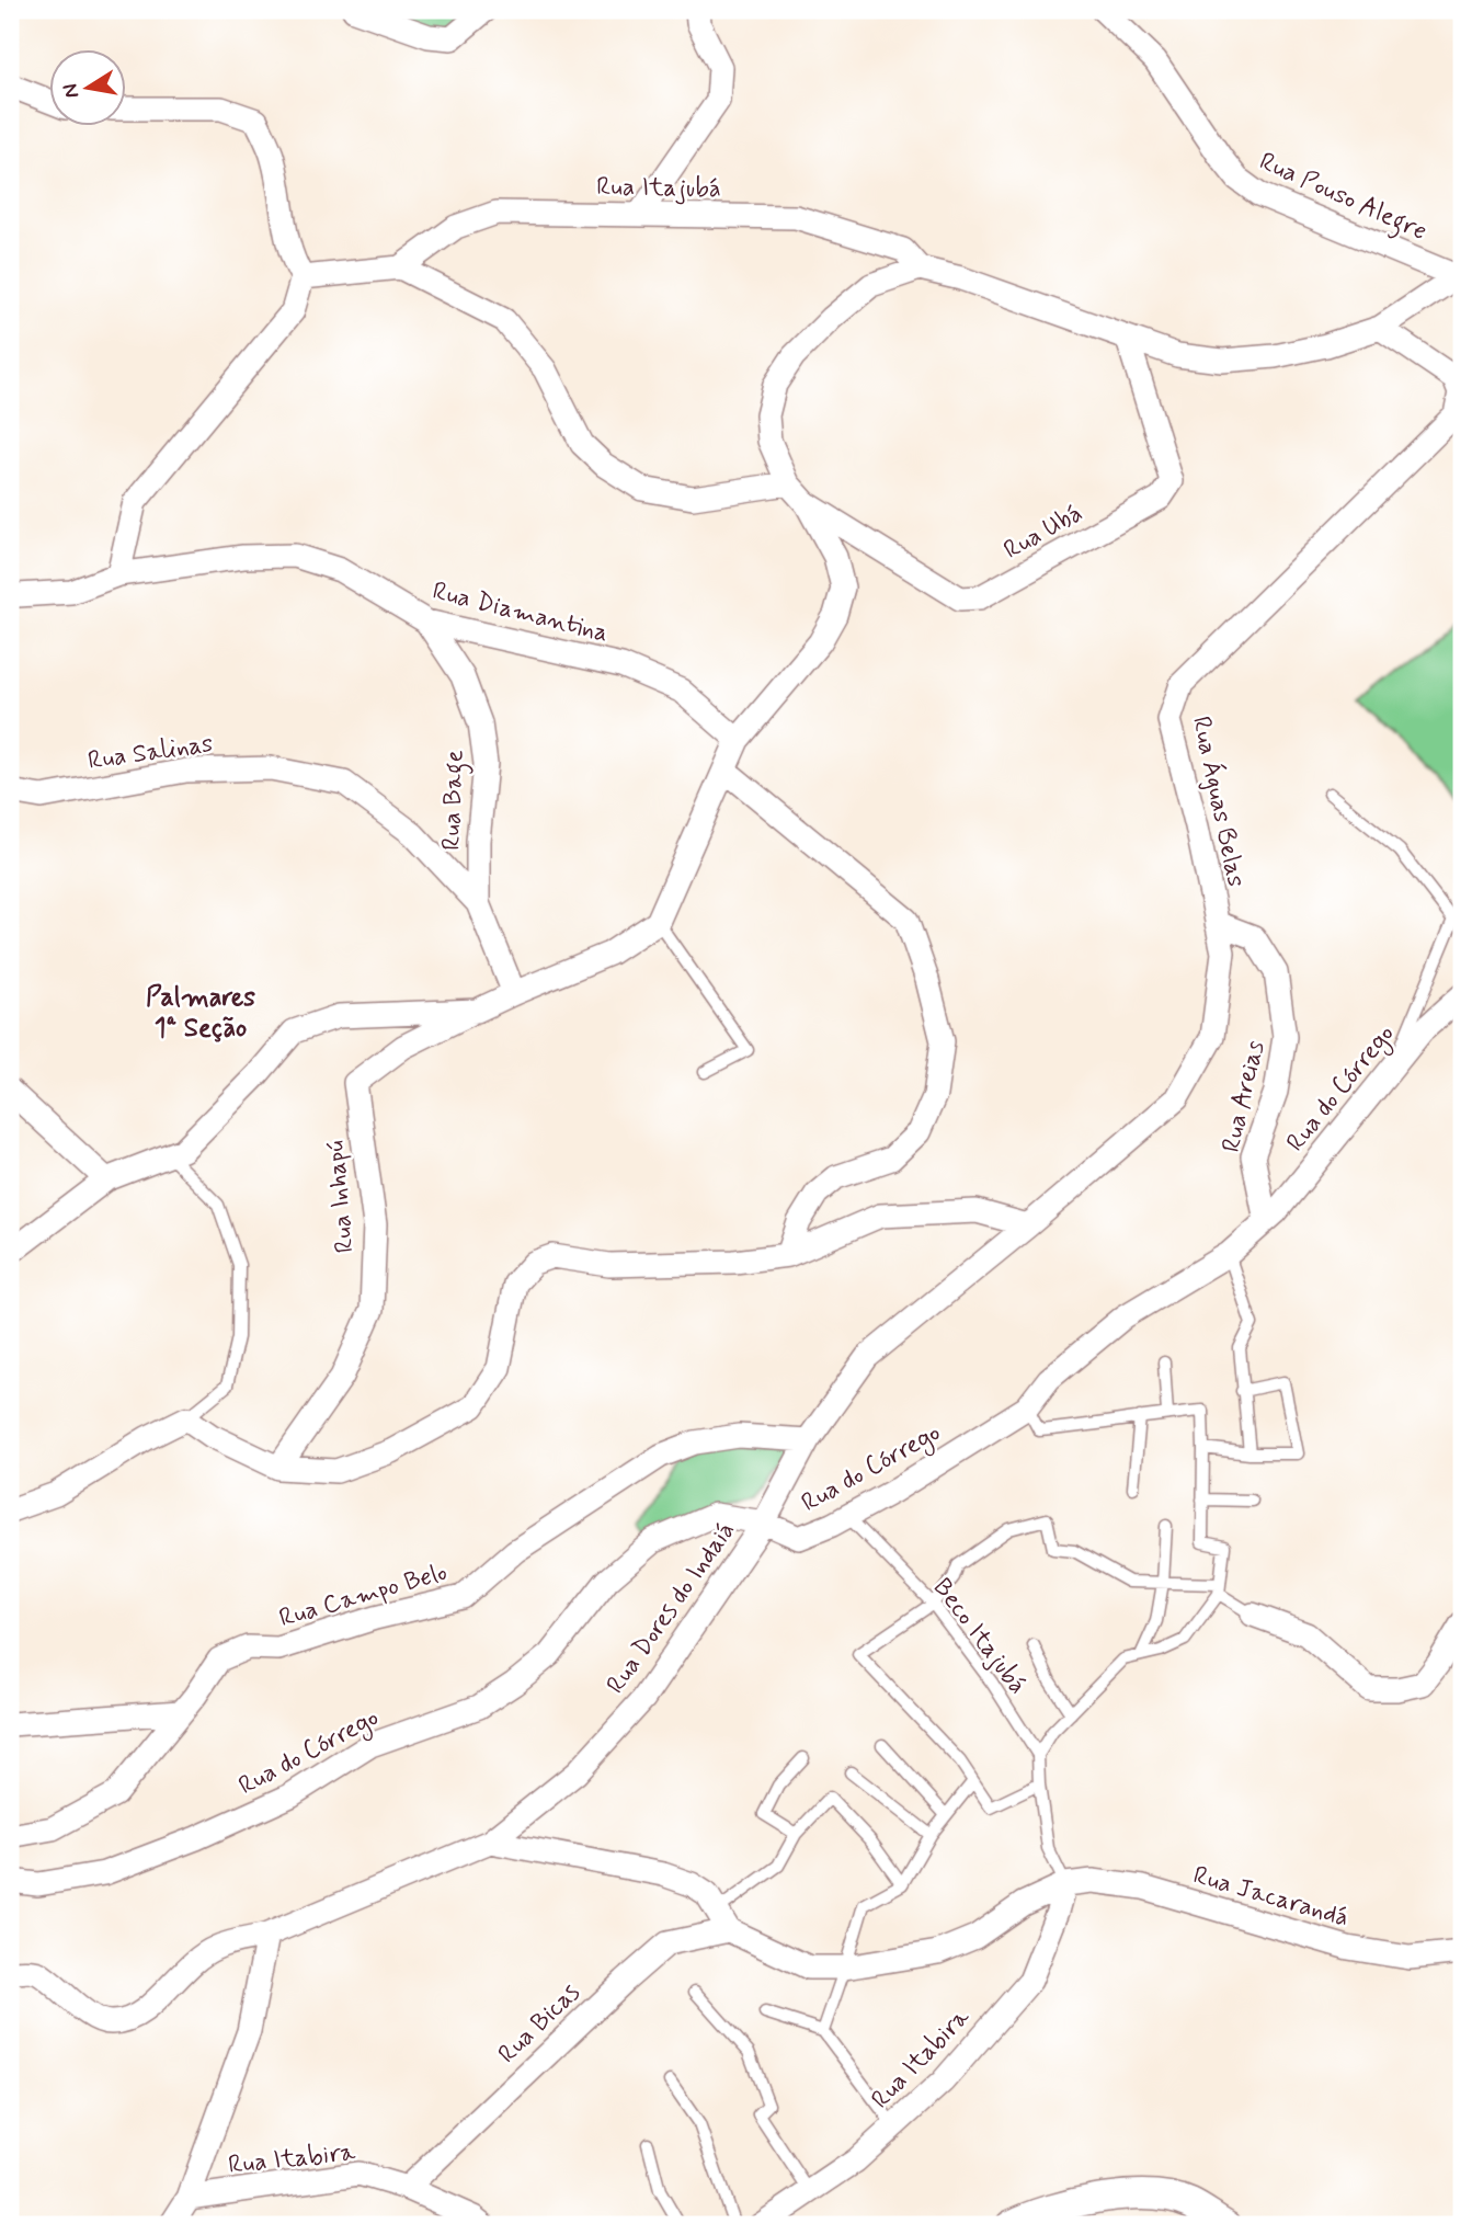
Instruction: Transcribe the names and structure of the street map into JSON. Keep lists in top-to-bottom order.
{
  "streets": {
    "street": [
      "Rua Itajubá",
      "Rua Pouso Alegre",
      "Rua Ubá",
      "Rua Diamantina",
      "Rua Salinas",
      "Rua Bage",
      "Rua Águas Belas",
      "Rua do Córrego",
      "Rua Areias",
      "Rua Inhapú",
      "Rua Campo Belo",
      "Rua Dores do Indaiá",
      "Rua Jacarandá",
      "Rua Bicas",
      "Rua Itabira"
    ],
    "lane": ["Beco Itajubá"]
  },
  "crossings": [
    ["Rua Diamantina", "Rua Bage"],
    ["Rua Salinas", "Rua Bage"],
    ["Rua Águas Belas", "Rua Areias"],
    ["Rua Águas Belas", "Rua Dores do Indaiá"],
    ["Rua do Córrego", "Rua Areias"],
    ["Rua do Córrego", "Rua Dores do Indaiá"],
    ["Rua do Córrego", "Beco Itajubá"],
    ["Rua Campo Belo", "Rua Dores do Indaiá"],
    ["Rua Jacarandá", "Rua Itabira"],
    ["Rua Bicas", "Rua Itabira"]
  ],
  "districts": ["Palmares 1ª Seção"],
  "north": "left"
}
